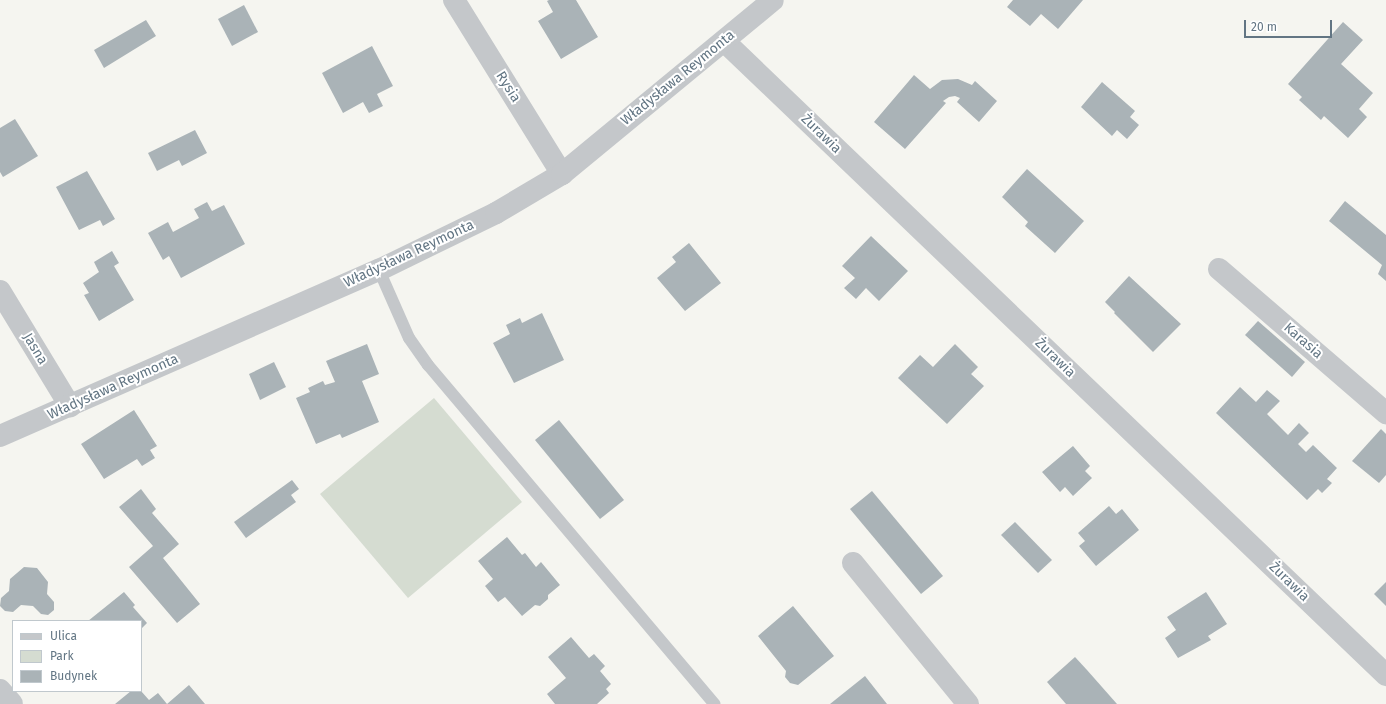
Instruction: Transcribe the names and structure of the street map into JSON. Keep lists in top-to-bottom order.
{
  "streets": {
    "street": [
      "Władysława Reymonta",
      "Rysia",
      "Żurawia",
      "Karasia",
      "Jasna"
    ]
  },
  "crossings": [
    ["Władysława Reymonta", "Rysia"],
    ["Władysława Reymonta", "Żurawia"],
    ["Władysława Reymonta", "Jasna"]
  ],
  "legend": ["Ulica", "Park", "Budynek"],
  "scale_bar": "20 m"
}
